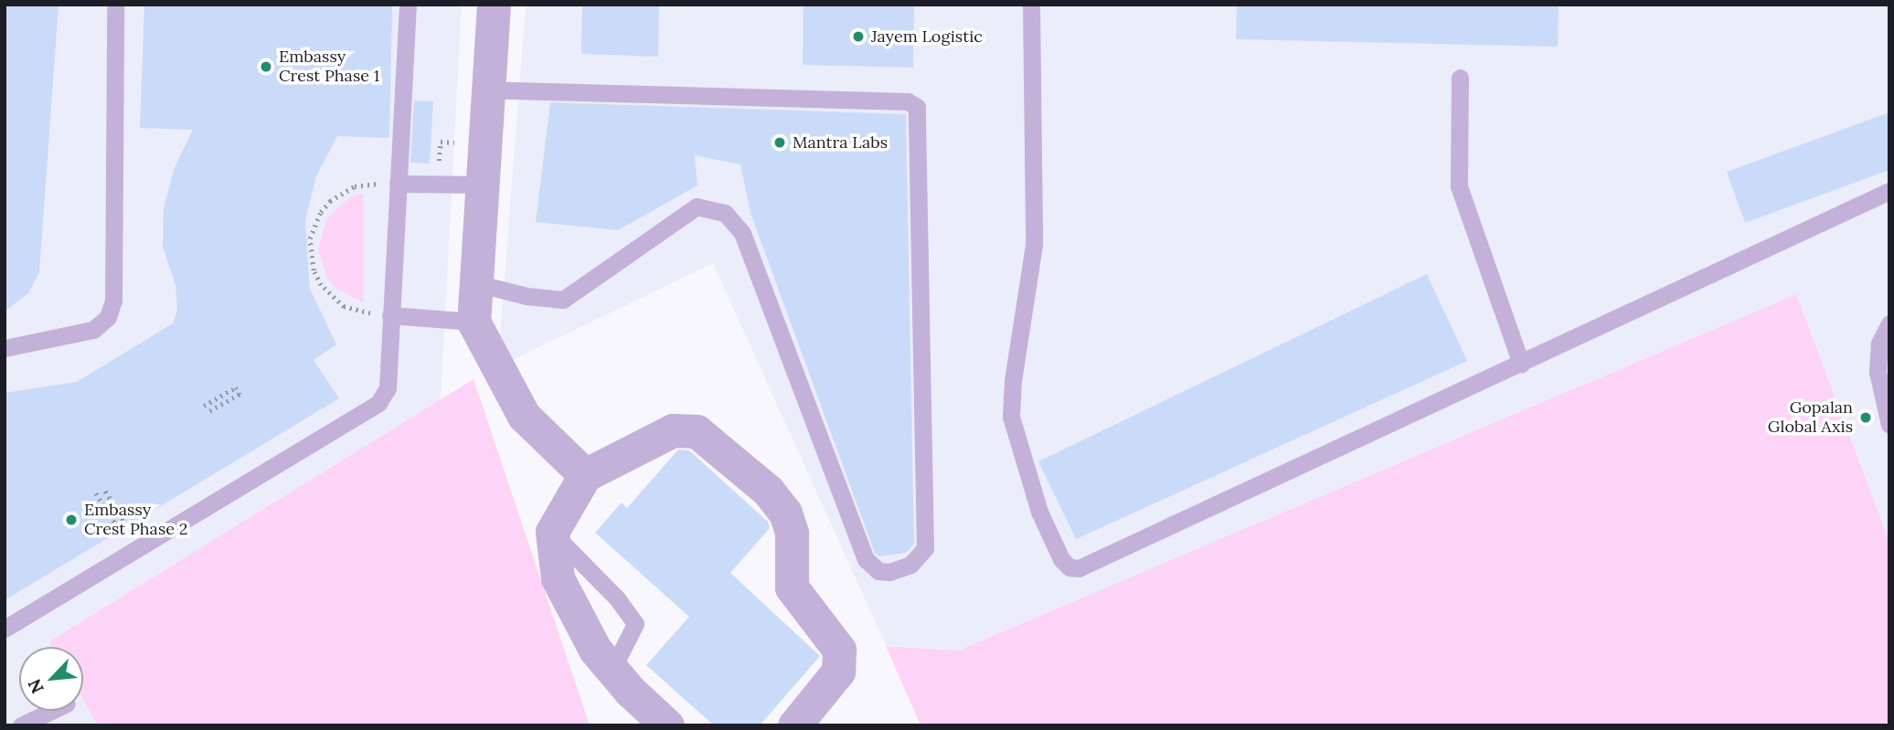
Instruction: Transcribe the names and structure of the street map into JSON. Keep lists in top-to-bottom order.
{
  "places": [
    "Jayem Logistic",
    "Embassy Crest Phase 1",
    "Mantra Labs",
    "Gopalan Global Axis",
    "Embassy Crest Phase 2"
  ],
  "north": "bottom left"
}
